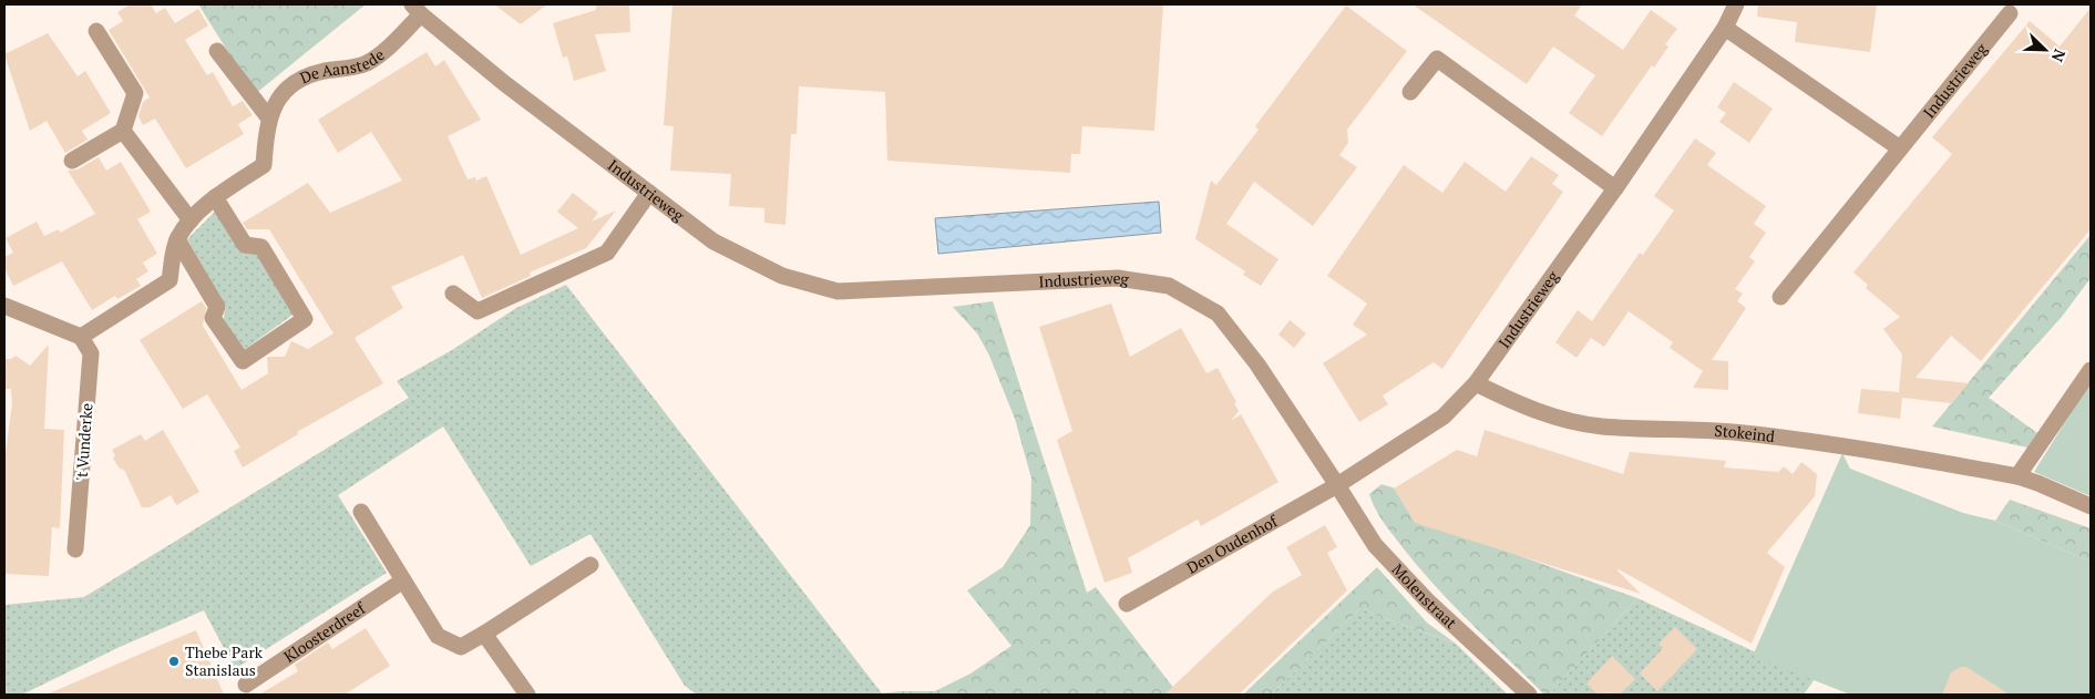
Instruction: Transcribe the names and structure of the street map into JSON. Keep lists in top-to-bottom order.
{
  "streets": {
    "street": [
      "De Aanstede",
      "Industrieweg",
      "Stokeind",
      "'t Vunderke",
      "Den Oudenhof",
      "Molenstraat",
      "Kloosterdreef"
    ]
  },
  "crossings": [
    ["De Aanstede", "Industrieweg"],
    ["Industrieweg", "Stokeind"],
    ["Industrieweg", "Den Oudenhof"],
    ["Industrieweg", "Molenstraat"],
    ["Den Oudenhof", "Molenstraat"]
  ],
  "places": ["Thebe Park Stanislaus"],
  "north": "bottom right"
}
